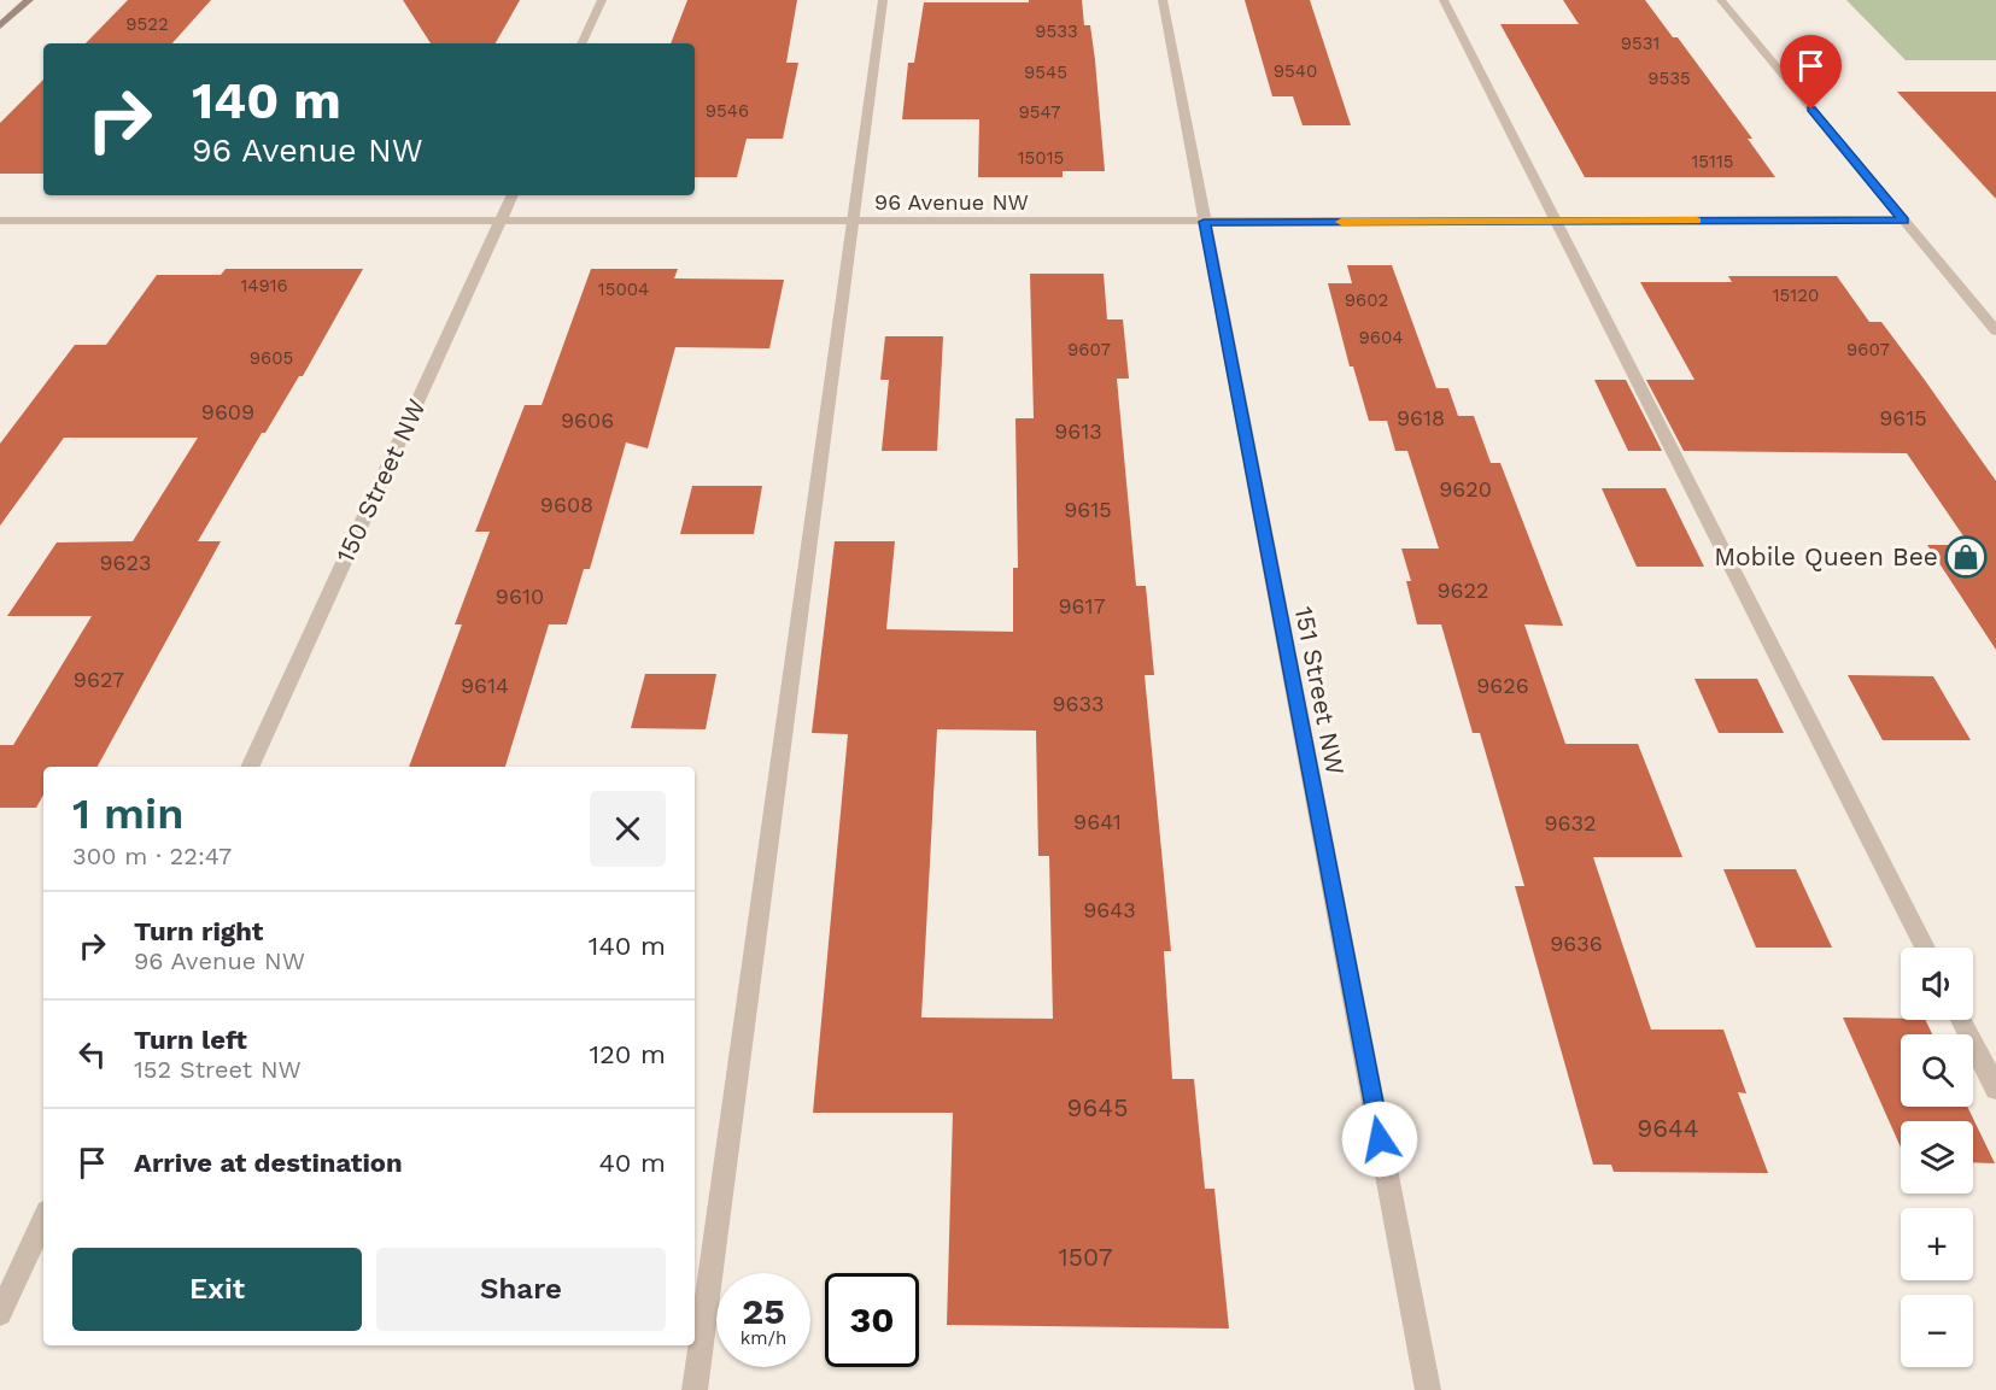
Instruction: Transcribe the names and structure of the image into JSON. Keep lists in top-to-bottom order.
{
  "streets": {
    "street": ["96 Avenue NW", "150 Street NW", "151 Street NW"]
  },
  "crossings": [
    ["96 Avenue NW", "150 Street NW"],
    ["96 Avenue NW", "151 Street NW"]
  ],
  "places": {
    "shop": ["Mobile Queen Bee"]
  },
  "house_numbers": [
    "9522",
    "9533",
    "9531",
    "9540",
    "9545",
    "9535",
    "9546",
    "9547",
    "15015",
    "15115",
    "14916",
    "15004",
    "15120",
    "9602",
    "9604",
    "9607",
    "9607",
    "9605",
    "9609",
    "9618",
    "9615",
    "9606",
    "9613",
    "9620",
    "9608",
    "9615",
    "9623",
    "9622",
    "9610",
    "9617",
    "9627",
    "9614",
    "9626",
    "9633",
    "9641",
    "9632",
    "9643",
    "9636",
    "9645",
    "9644",
    "1507"
  ],
  "page": {
    "turn": ["140 m", "96 Avenue NW"],
    "heading": ["1 min", "300 m · 22:47"],
    "list": [
      {
        "name": "Turn right",
        "note": "96 Avenue NW",
        "value": "140 m"
      },
      {
        "name": "Turn left",
        "note": "152 Street NW",
        "value": "120 m"
      },
      {
        "name": "Arrive at destination",
        "value": "40 m"
      }
    ],
    "map_buttons": ["+", "−"],
    "buttons": ["Exit", "Share"],
    "speed": "25 km/h",
    "limit": "30"
  }
}
